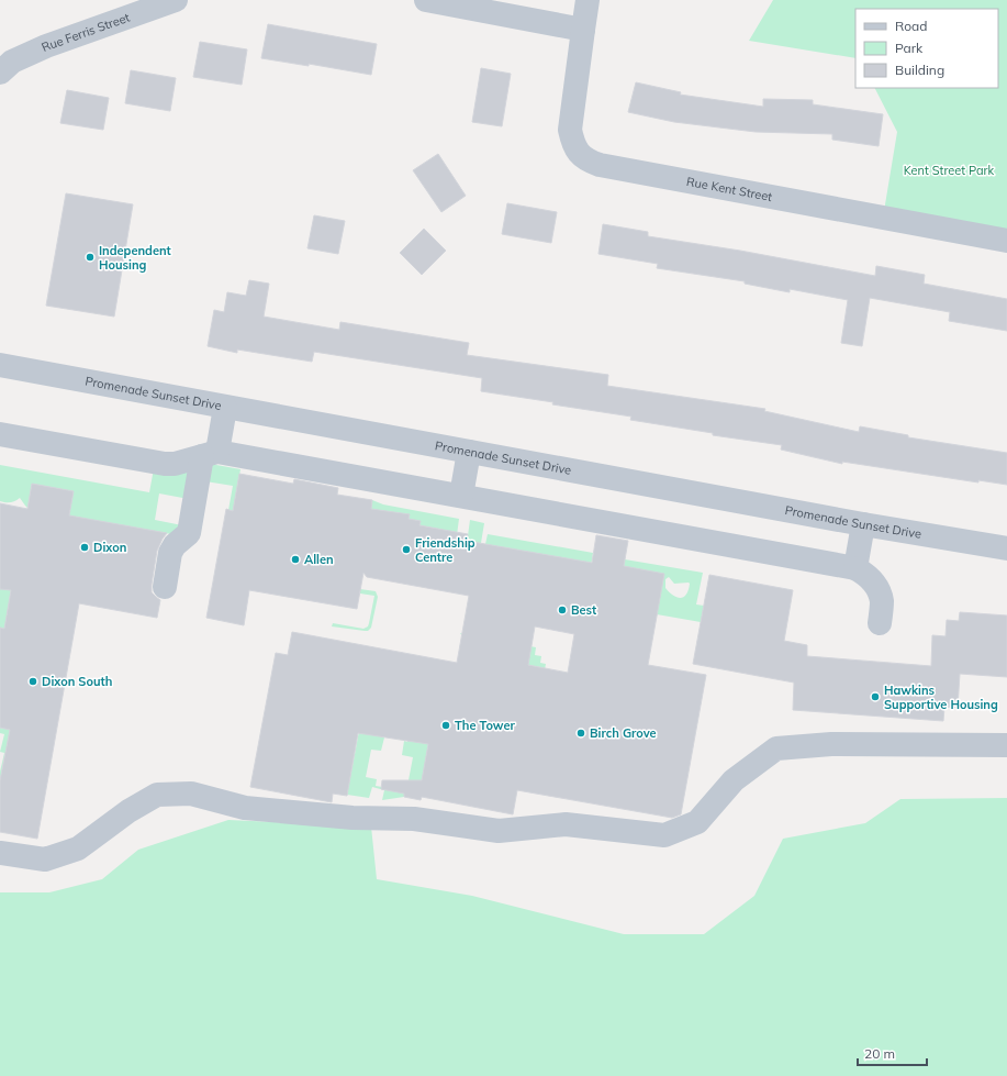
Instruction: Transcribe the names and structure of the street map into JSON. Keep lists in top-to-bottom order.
{
  "streets": {
    "street": ["Rue Ferris Street", "Rue Kent Street", "Promenade Sunset Drive"]
  },
  "parks": ["Kent Street Park"],
  "places": [
    "Independent Housing",
    "Dixon",
    "Friendship Centre",
    "Allen",
    "Best",
    "Dixon South",
    "Hawkins Supportive Housing",
    "The Tower",
    "Birch Grove"
  ],
  "legend": ["Road", "Park", "Building"],
  "scale_bar": "20 m"
}
